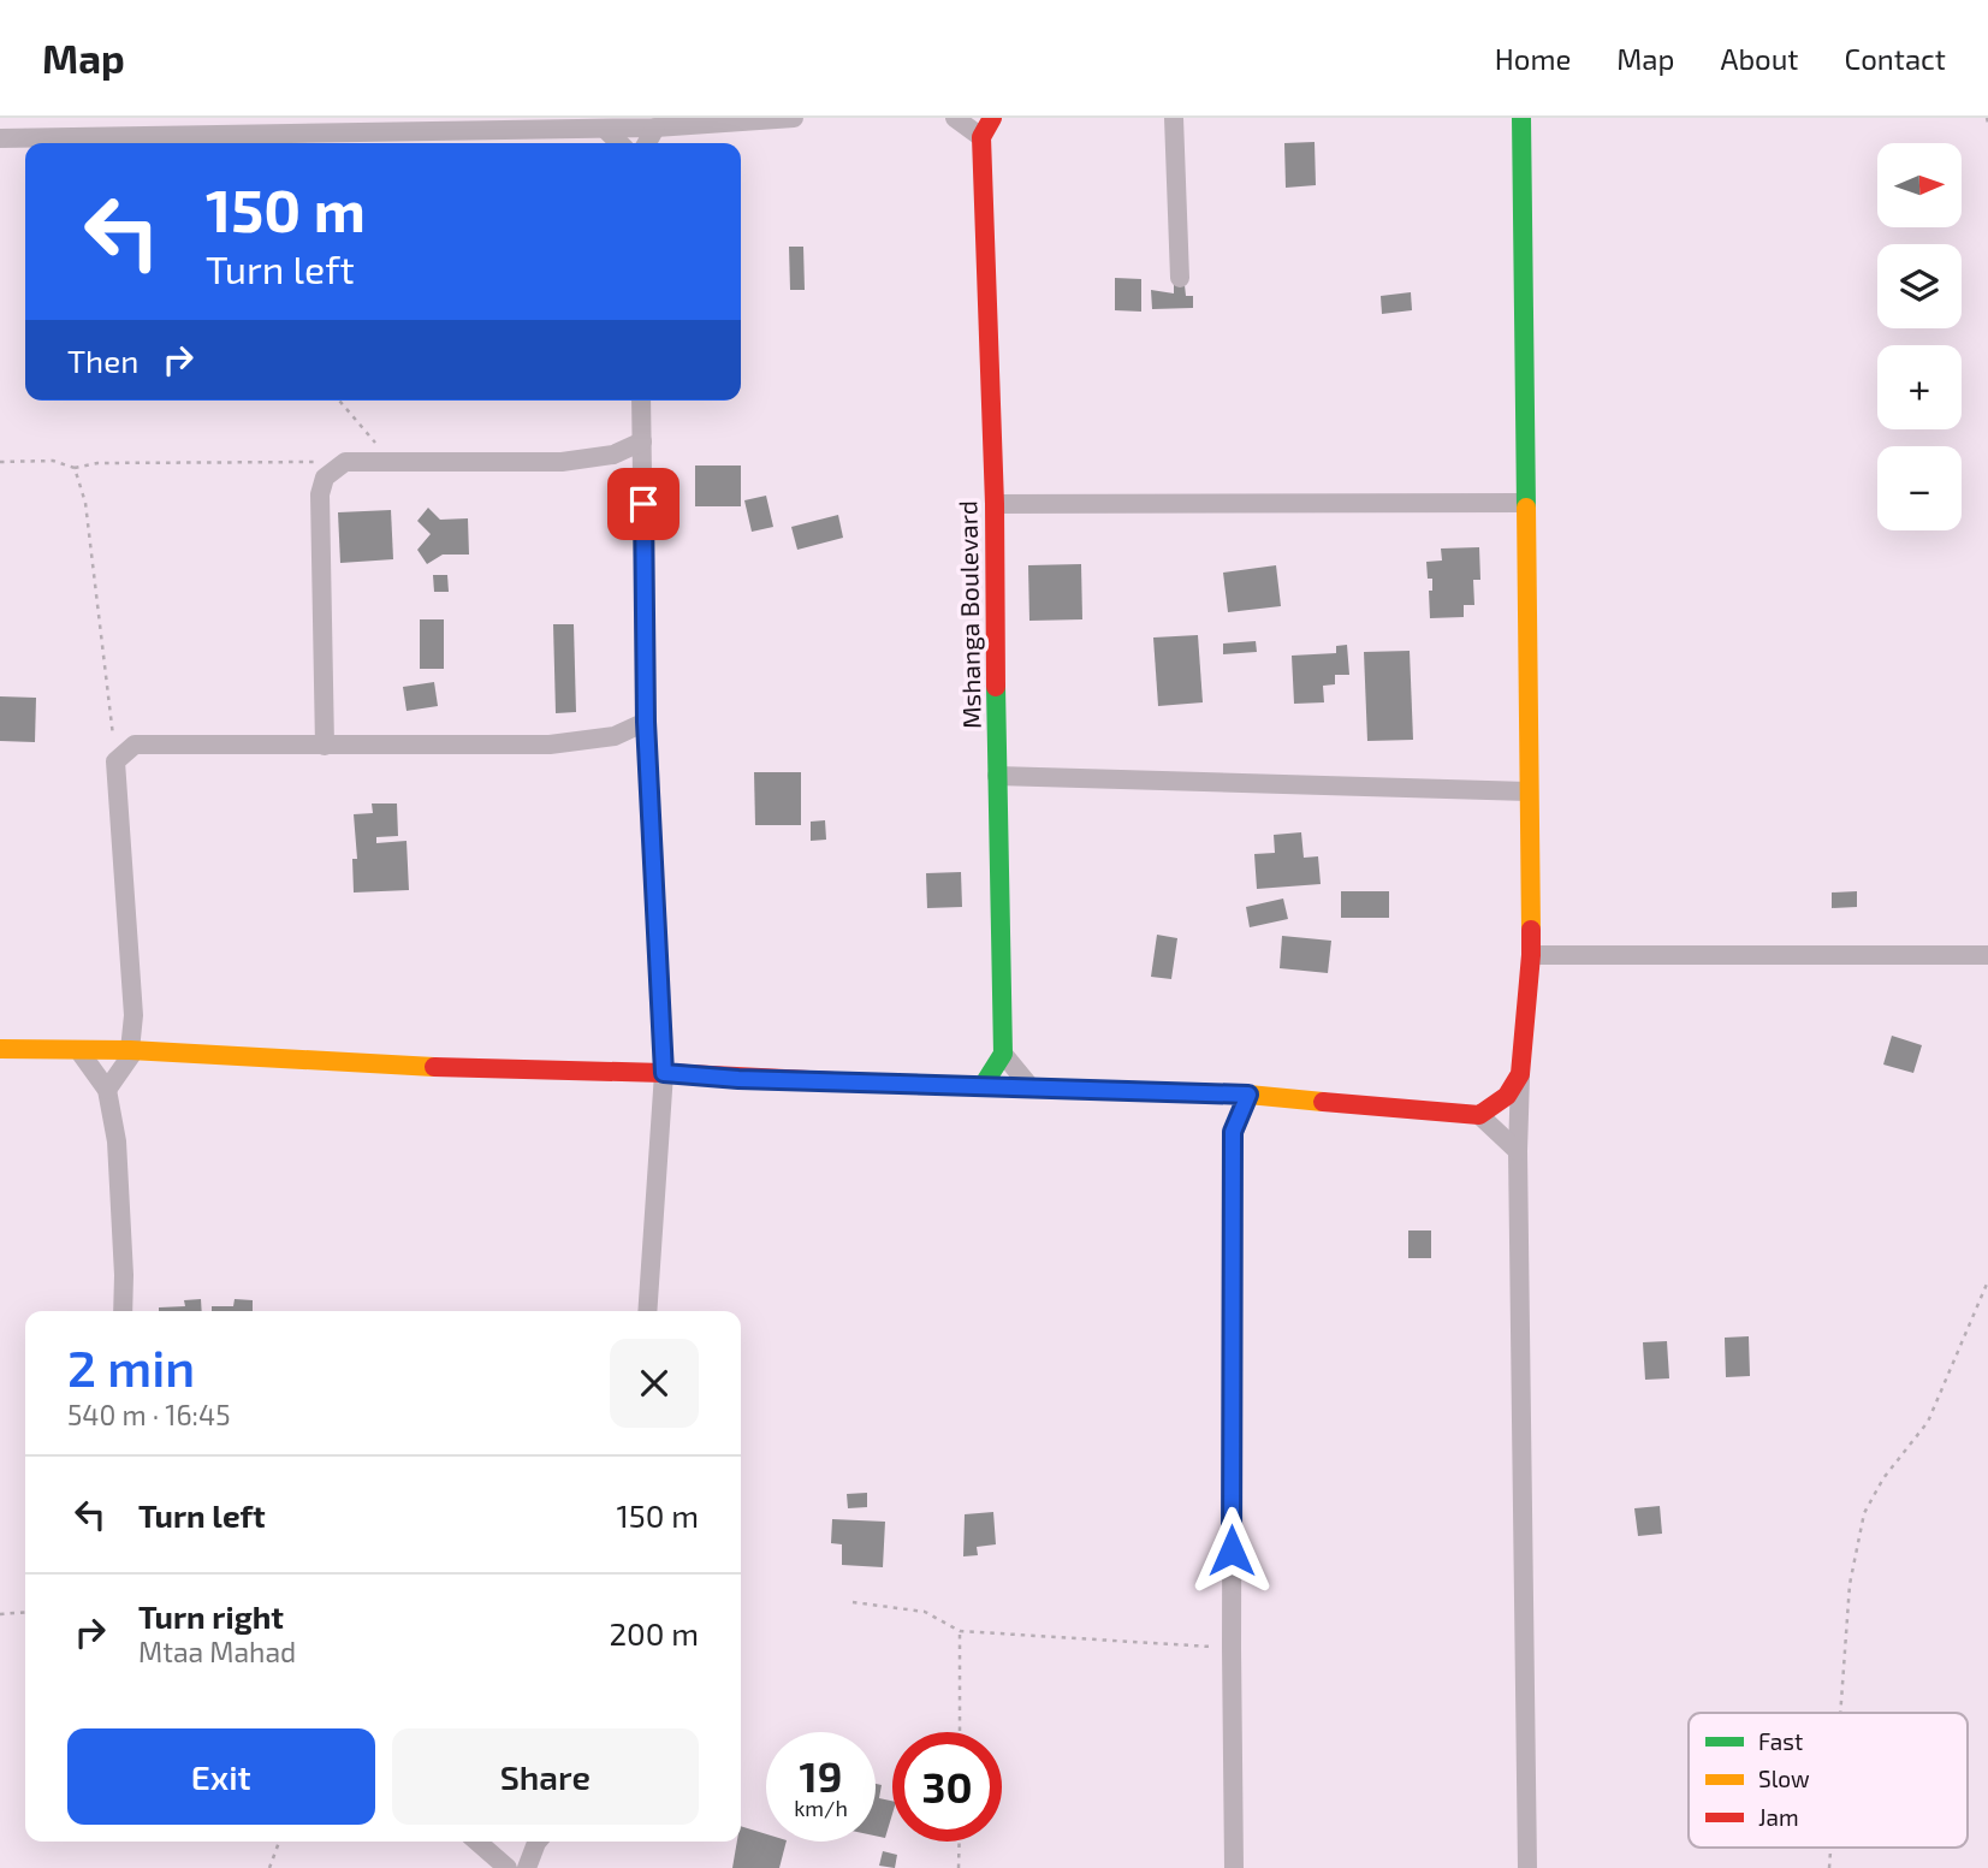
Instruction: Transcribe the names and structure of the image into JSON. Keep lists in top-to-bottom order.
{
  "streets": {
    "street": ["Mshanga Boulevard"]
  },
  "legend": ["Fast", "Slow", "Jam"],
  "north": "right",
  "page": {
    "header": "Map",
    "nav": [
      "Home",
      "Map",
      "About",
      "Contact"
    ],
    "map_buttons": ["+", "−"],
    "turn": ["150 m", "Turn left"],
    "then": "Then",
    "heading": ["2 min", "540 m · 16:45"],
    "list": [
      {
        "name": "Turn left",
        "value": "150 m"
      },
      {
        "name": "Turn right",
        "note": "Mtaa Mahad",
        "value": "200 m"
      }
    ],
    "buttons": ["Exit", "Share"],
    "speed": "19 km/h",
    "limit": "30"
  }
}
